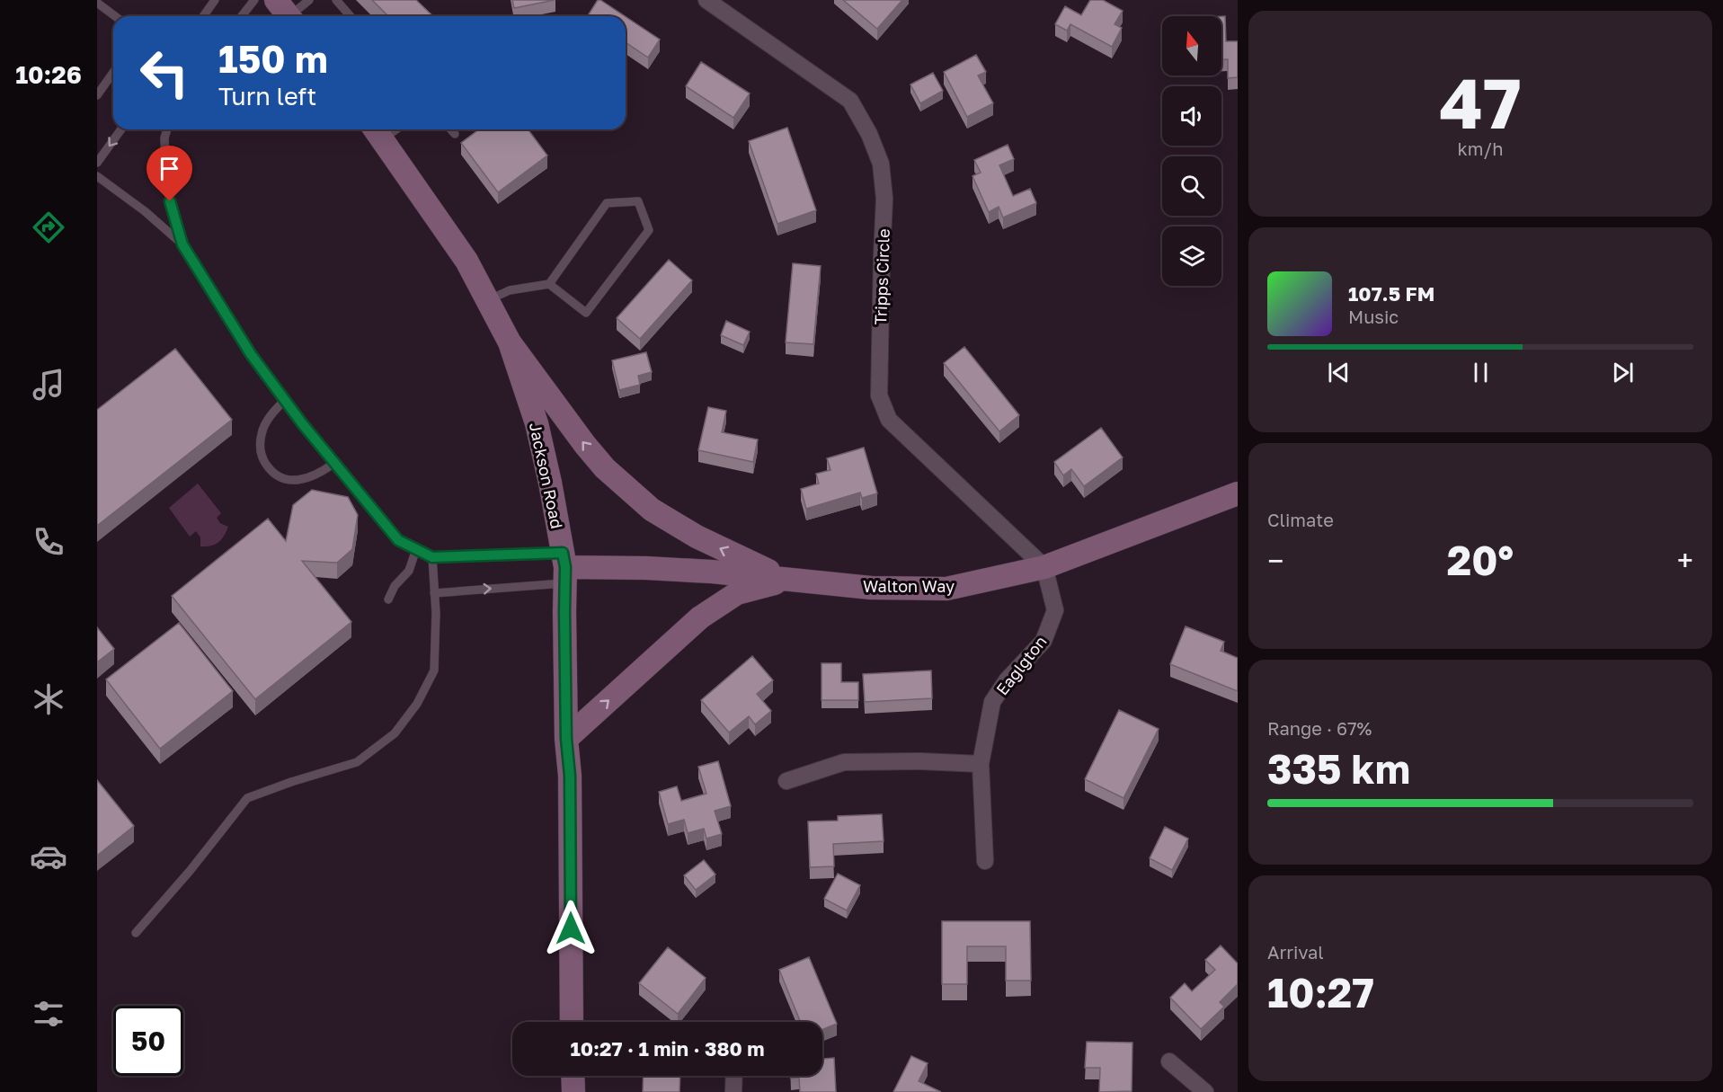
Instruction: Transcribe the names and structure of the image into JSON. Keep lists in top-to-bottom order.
{
  "streets": {
    "main road": ["Jackson Road", "Walton Way"],
    "street": ["Tripps Circle", "Eaglgton"]
  },
  "crossings": [
    ["Tripps Circle", "Walton Way"],
    ["Tripps Circle", "Eaglgton"],
    ["Jackson Road", "Walton Way"],
    ["Walton Way", "Eaglgton"]
  ],
  "north": "top",
  "page": {
    "tabs": "10:26",
    "tile": [
      ["47", "km/h"],
      "Climate",
      ["Range · 67%", "335 km"],
      ["Arrival", "10:27"]
    ],
    "turn": ["150 m", "Turn left"],
    "song": ["107.5 FM", "Music"],
    "heat": ["−", "20°", "+"],
    "limit": "50",
    "trip": "10:27 · 1 min · 380 m"
  }
}
